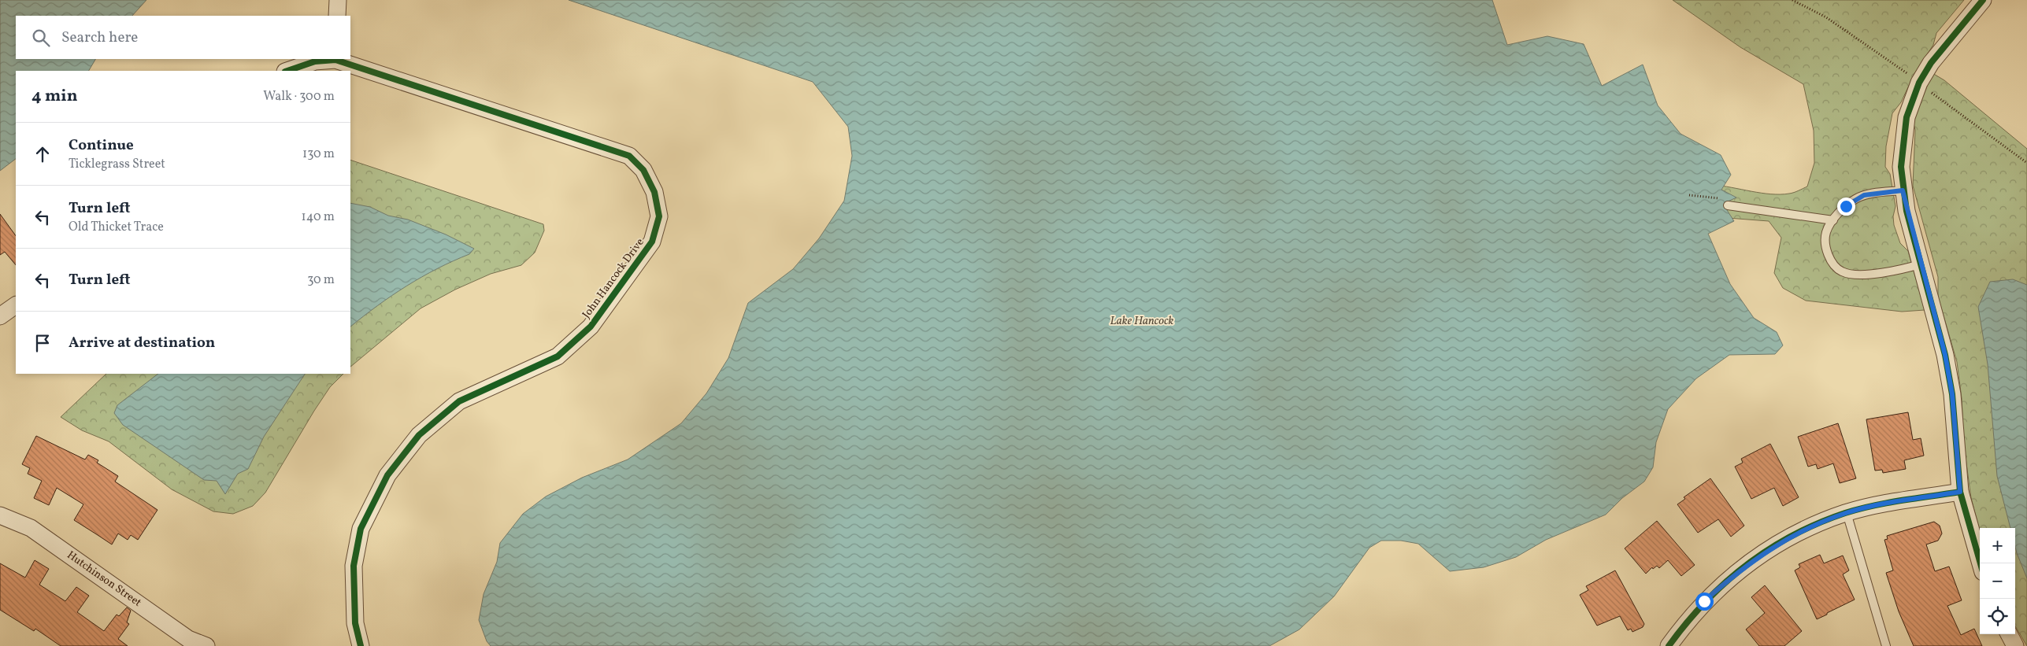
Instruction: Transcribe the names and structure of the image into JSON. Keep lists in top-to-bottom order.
{
  "streets": {
    "street": ["John Hancock Drive", "Hutchinson Street"]
  },
  "water": ["Lake Hancock"],
  "page": {
    "search": "Search here",
    "heading": ["4 min", "Walk · 300 m"],
    "list": [
      ["Continue", "Ticklegrass Street", "130 m"],
      ["Turn left", "Old Thicket Trace", "140 m"],
      ["Turn left", "30 m"],
      "Arrive at destination"
    ],
    "map_buttons": ["+", "−"]
  }
}
